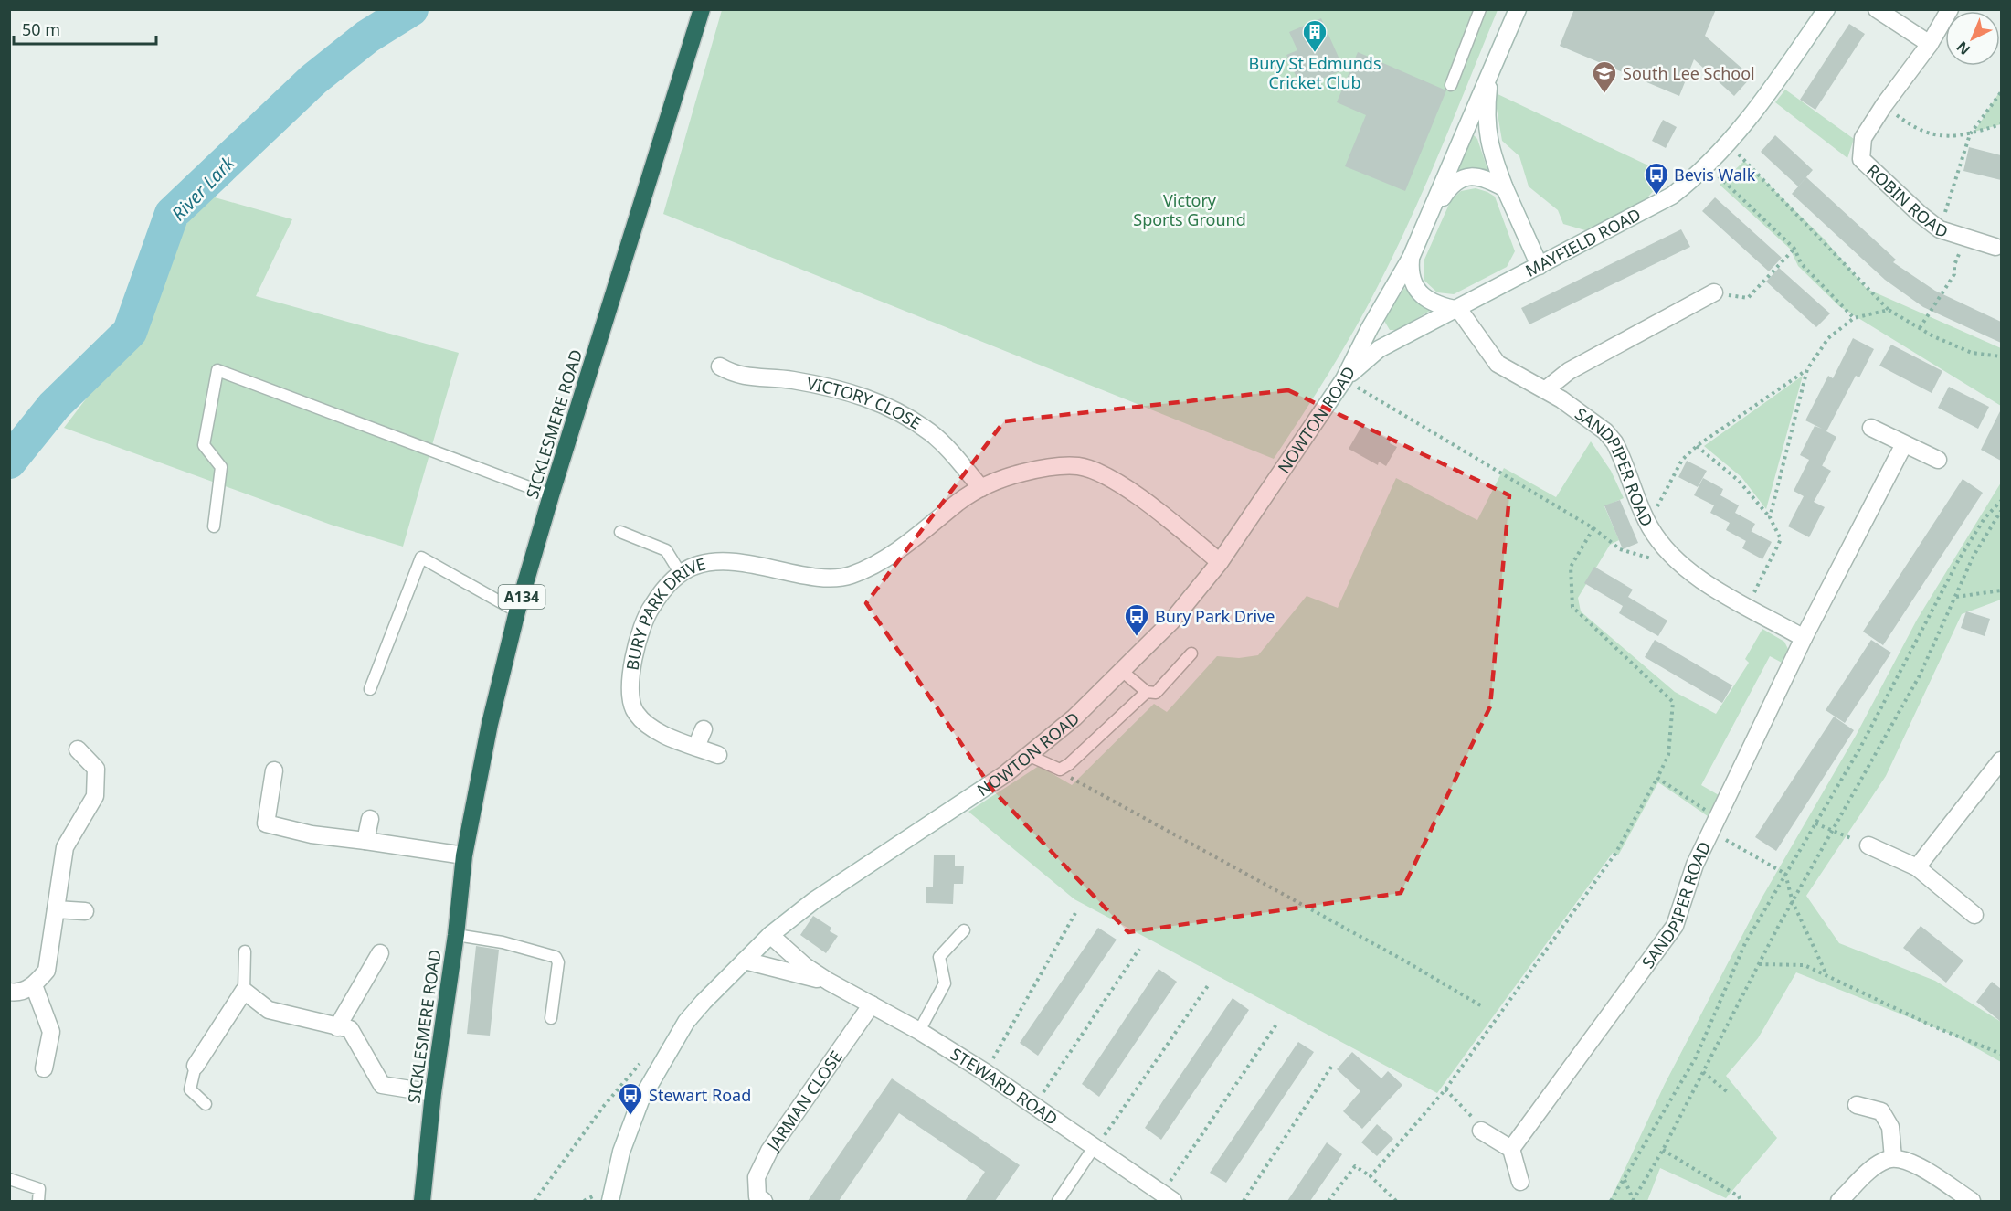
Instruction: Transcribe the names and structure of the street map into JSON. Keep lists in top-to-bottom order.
{
  "streets": {
    "highway": ["SICKLESMERE ROAD", "A134"],
    "street": [
      "ROBIN ROAD",
      "MAYFIELD ROAD",
      "VICTORY CLOSE",
      "NOWTON ROAD",
      "SANDPIPER ROAD",
      "BURY PARK DRIVE",
      "STEWARD ROAD",
      "JARMAN CLOSE"
    ]
  },
  "crossings": [
    ["MAYFIELD ROAD", "NOWTON ROAD"],
    ["MAYFIELD ROAD", "SANDPIPER ROAD"],
    ["VICTORY CLOSE", "BURY PARK DRIVE"],
    ["NOWTON ROAD", "SANDPIPER ROAD"],
    ["NOWTON ROAD", "BURY PARK DRIVE"],
    ["NOWTON ROAD", "STEWARD ROAD"],
    ["STEWARD ROAD", "JARMAN CLOSE"]
  ],
  "water": ["River Lark"],
  "parks": ["Victory Sports Ground"],
  "places": {
    "building": ["Bury St Edmunds Cricket Club"],
    "school or university": ["South Lee School"],
    "bus stop": ["Bevis Walk", "Bury Park Drive", "Stewart Road"]
  },
  "scale_bar": "50 m",
  "north": "bottom left"
}
